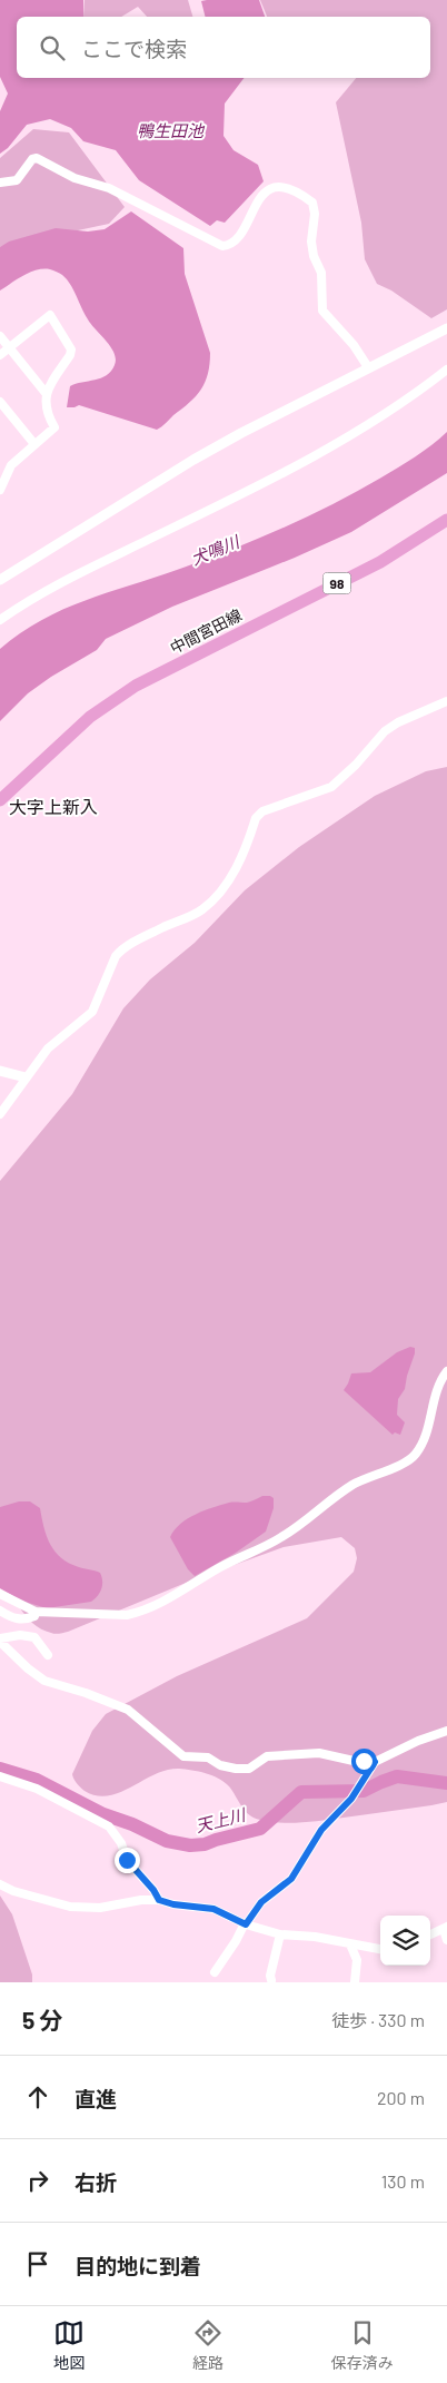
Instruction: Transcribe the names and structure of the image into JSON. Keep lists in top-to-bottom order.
{
  "streets": {
    "main road": ["98", "中間宮田線"]
  },
  "districts": ["大字上新入"],
  "water": ["鴨生田池", "犬鳴川", "天上川"],
  "page": {
    "search": "ここで検索",
    "heading": ["5 分", "徒歩 · 330 m"],
    "list": [
      ["直進", "200 m"],
      ["右折", "130 m"],
      "目的地に到着"
    ],
    "nav": ["地図", "経路", "保存済み"]
  }
}
